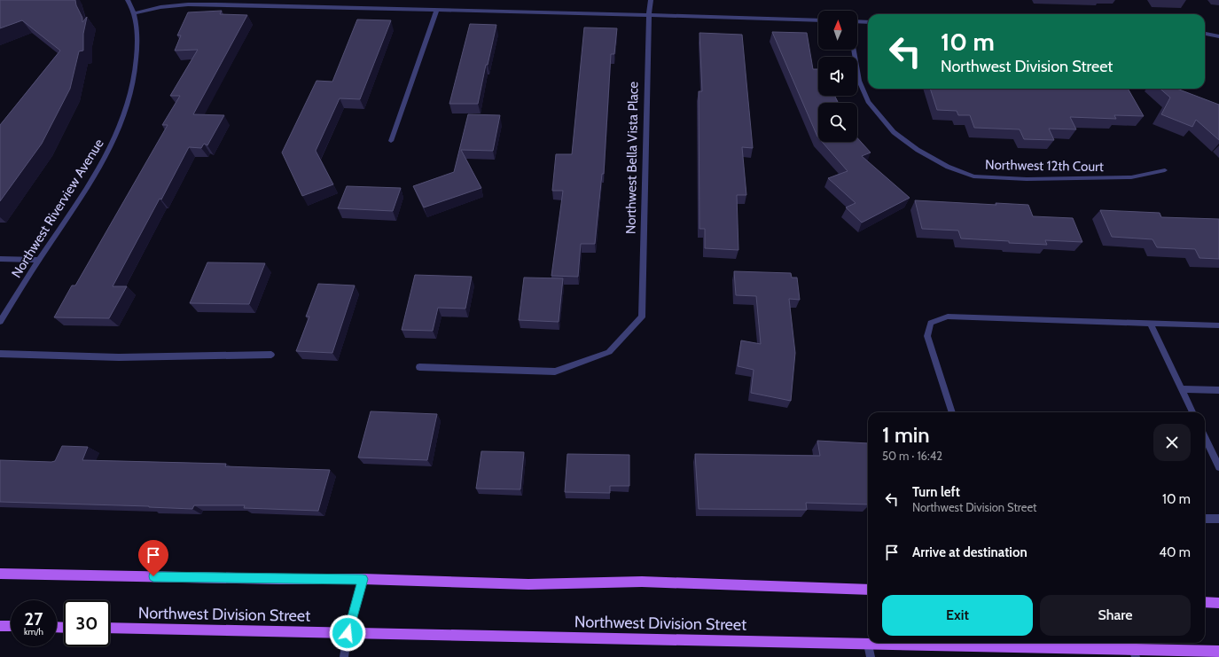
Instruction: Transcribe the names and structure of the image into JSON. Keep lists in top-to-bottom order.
{
  "streets": {
    "main road": ["Northwest Division Street"],
    "street": ["Northwest Bella Vista Place", "Northwest 12th Court", "Northwest Riverview Avenue"]
  },
  "north": "top",
  "page": {
    "turn": ["10 m", "Northwest Division Street"],
    "heading": ["1 min", "50 m · 16:42"],
    "list": [
      {
        "name": "Turn left",
        "note": "Northwest Division Street",
        "value": "10 m"
      },
      {
        "name": "Arrive at destination",
        "value": "40 m"
      }
    ],
    "buttons": ["Exit", "Share"],
    "speed": "27 km/h",
    "limit": "30"
  }
}
